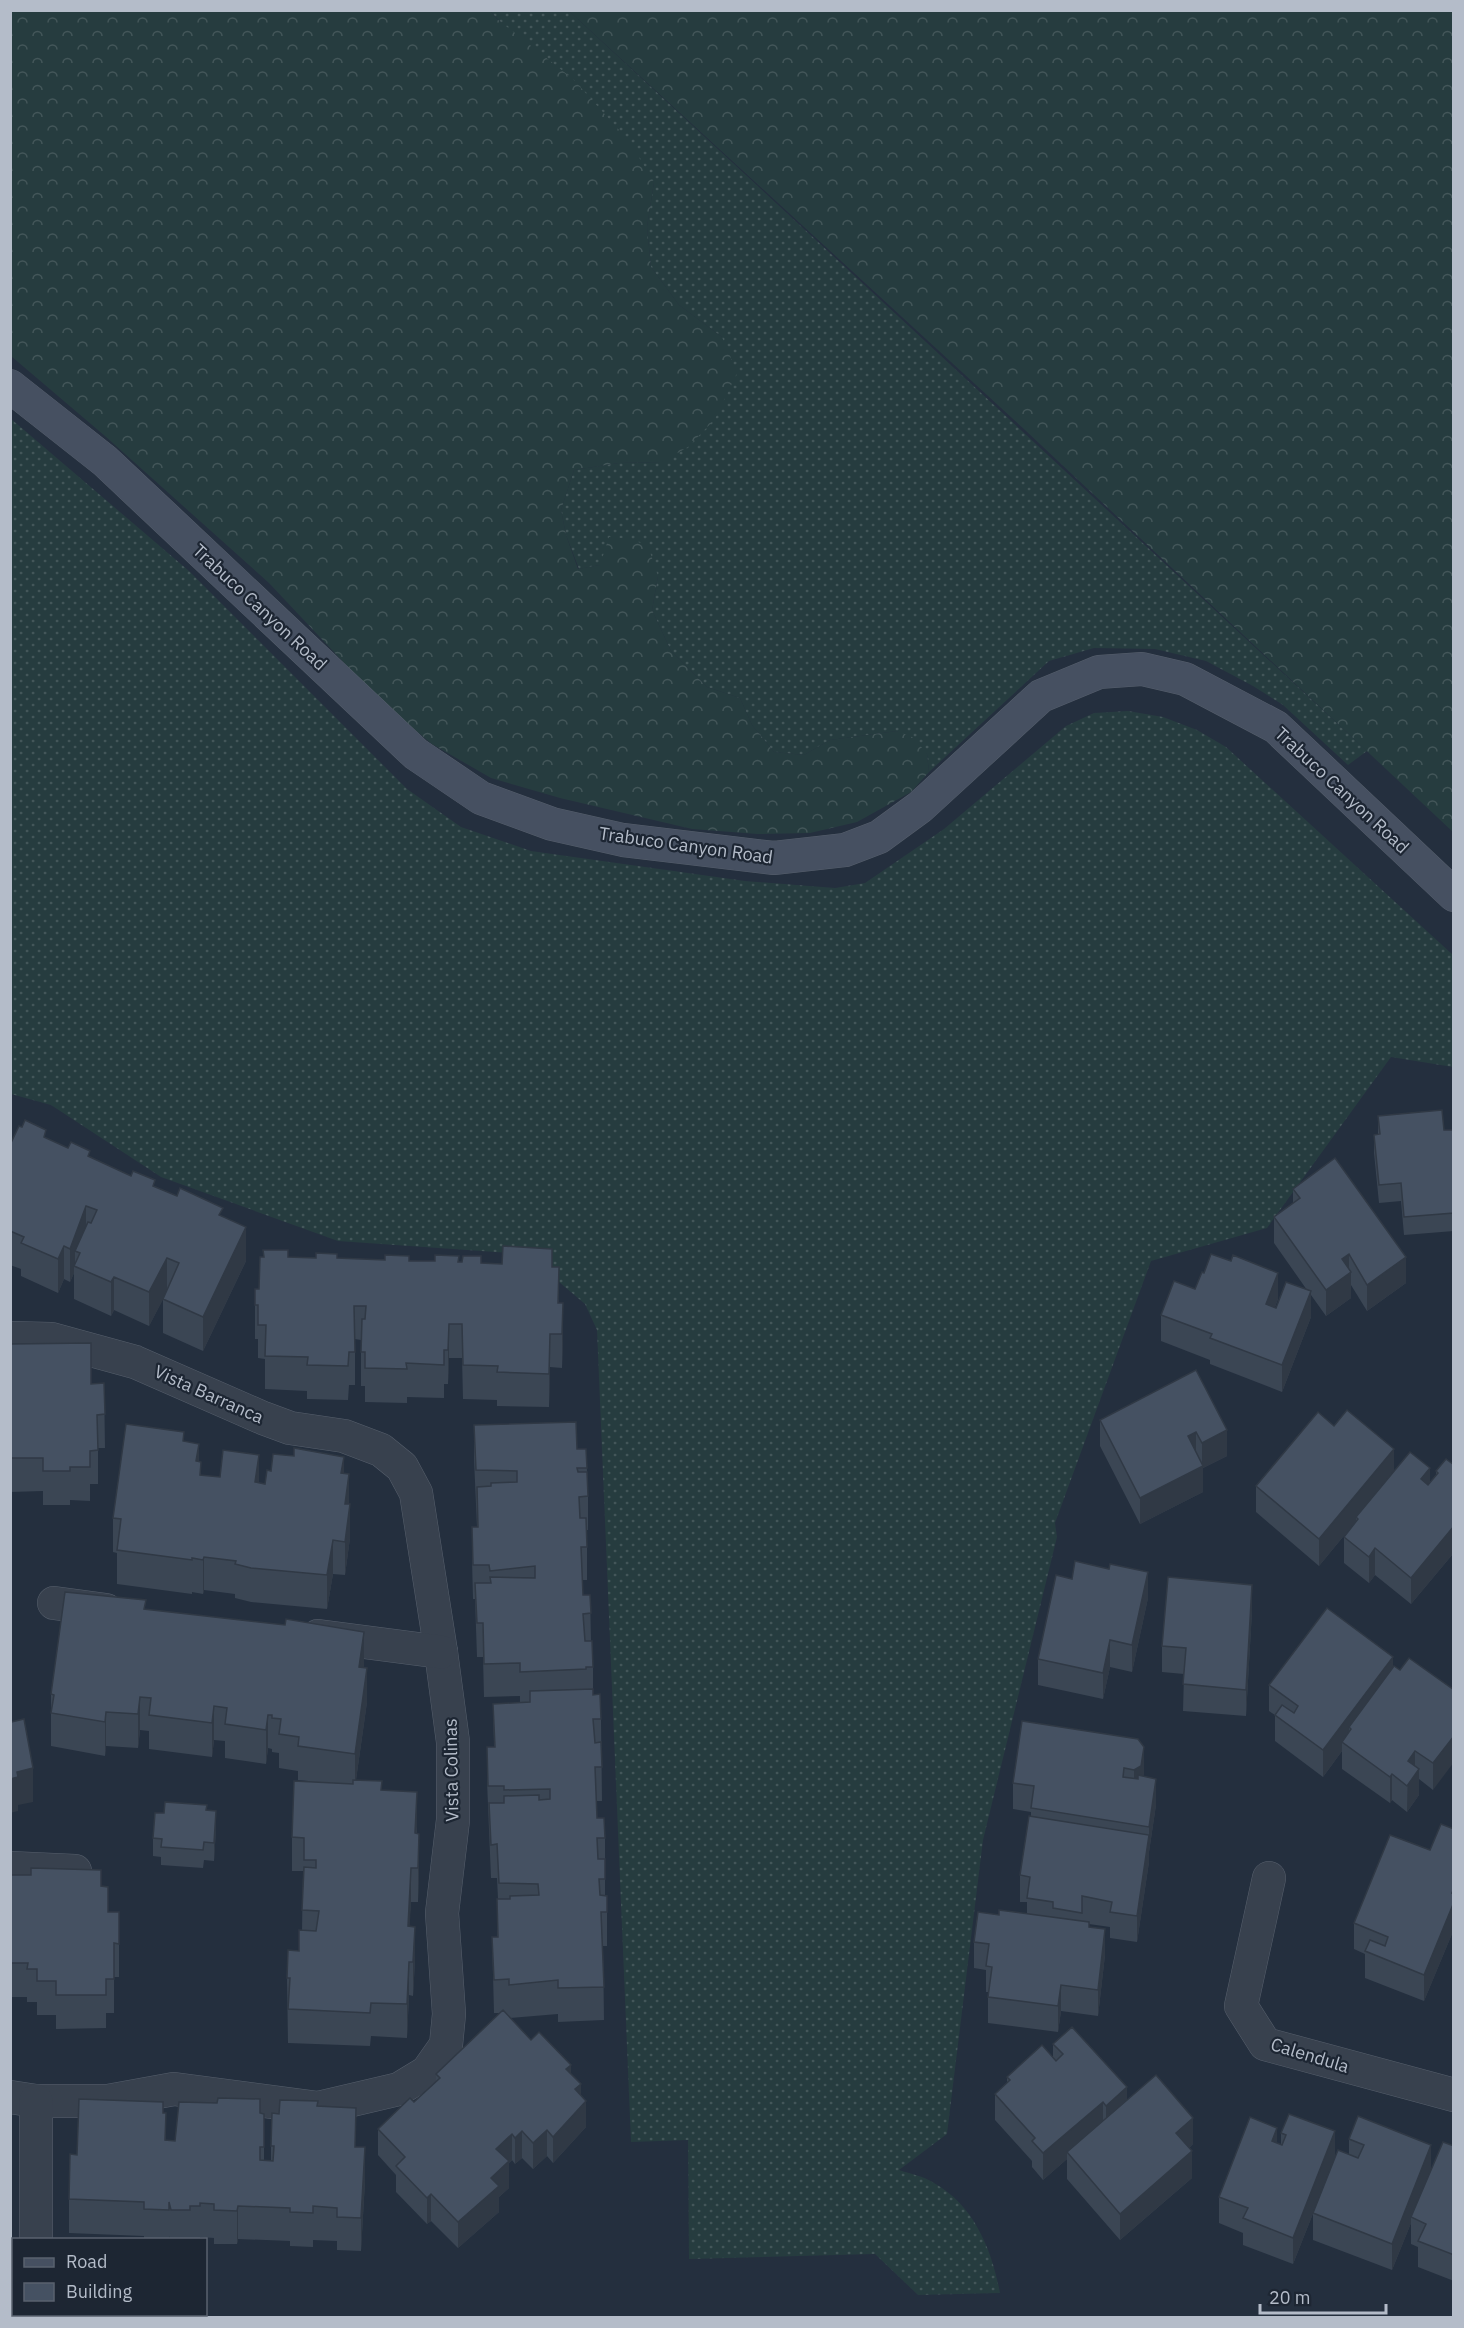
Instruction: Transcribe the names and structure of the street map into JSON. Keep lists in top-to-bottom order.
{
  "streets": {
    "main road": ["Trabuco Canyon Road"],
    "street": ["Vista Barranca", "Vista Colinas", "Calendula"]
  },
  "crossings": [
    ["Vista Barranca", "Vista Colinas"]
  ],
  "legend": ["Road", "Building"],
  "scale_bar": "20 m"
}
